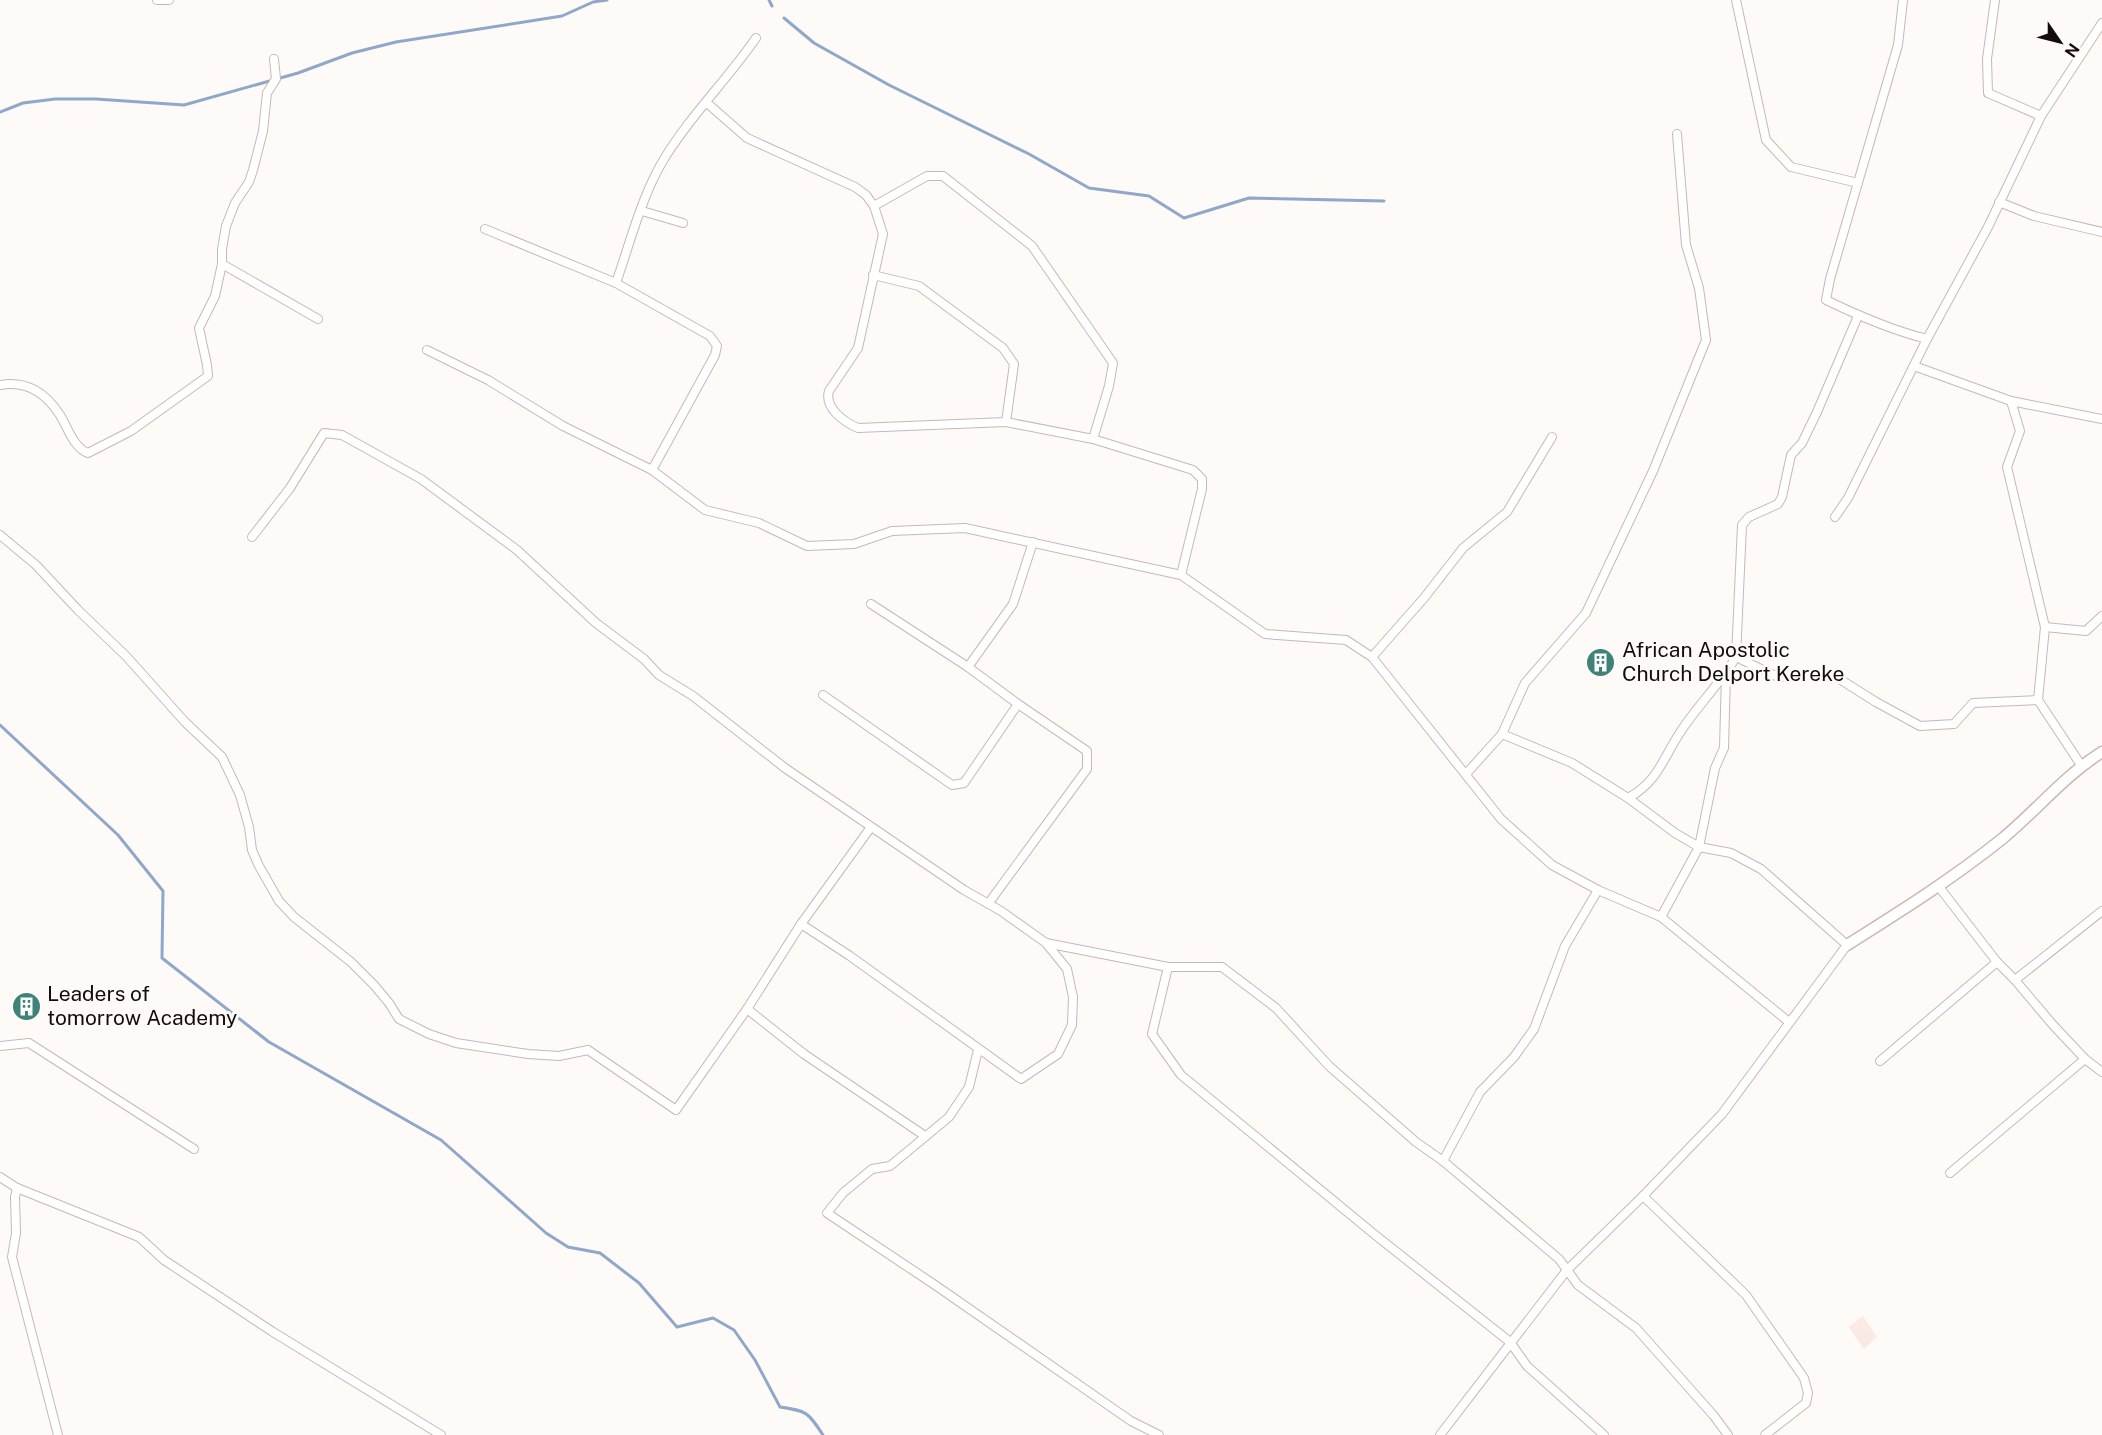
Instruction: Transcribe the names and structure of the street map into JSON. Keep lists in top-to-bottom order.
{
  "places": {
    "building": ["African Apostolic Church Delport Kereke", "Leaders of tomorrow Academy"]
  },
  "north": "bottom right"
}
